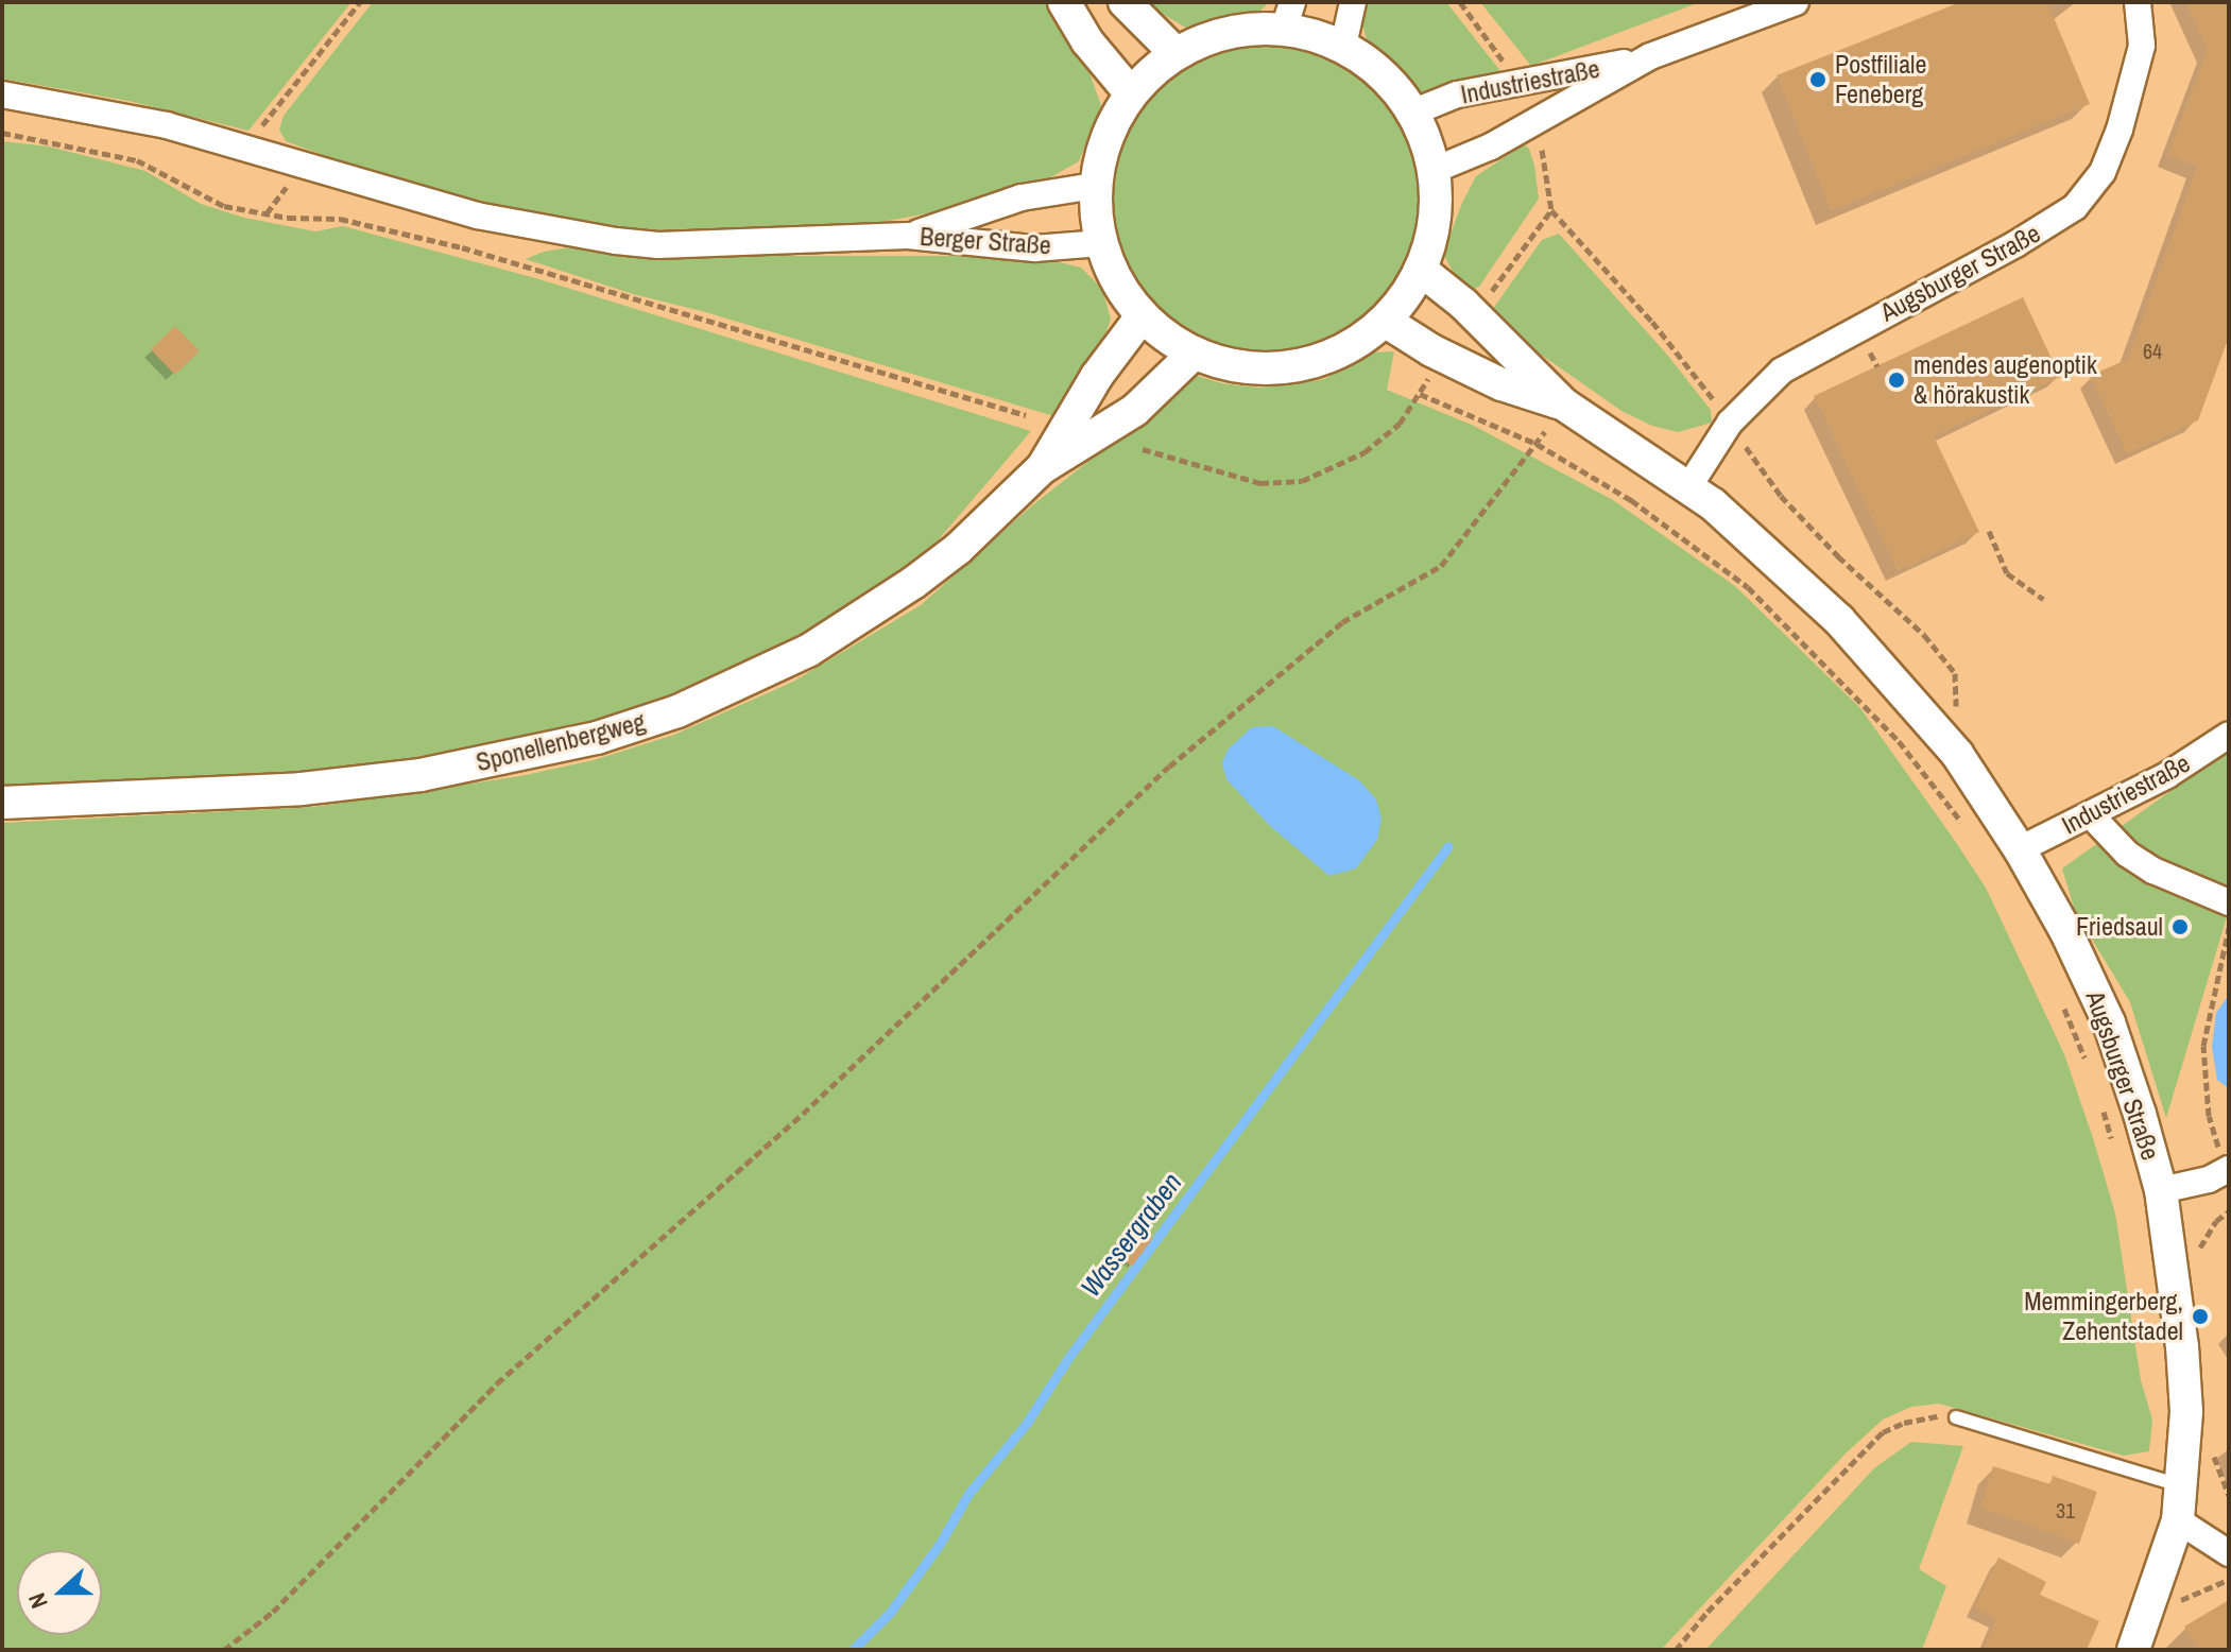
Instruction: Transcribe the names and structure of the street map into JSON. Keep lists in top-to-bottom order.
{
  "streets": {
    "street": [
      "Industriestraße",
      "Berger Straße",
      "Augsburger Straße",
      "Sponellenbergweg"
    ]
  },
  "crossings": [
    ["Industriestraße", "Augsburger Straße"]
  ],
  "water": ["Wassergraben"],
  "places": [
    "Postfiliale Feneberg",
    "mendes augenoptik & hörakustik",
    "Friedsaul",
    "Memmingerberg, Zehentstadel"
  ],
  "house_numbers": ["64", "31"],
  "north": "left"
}
